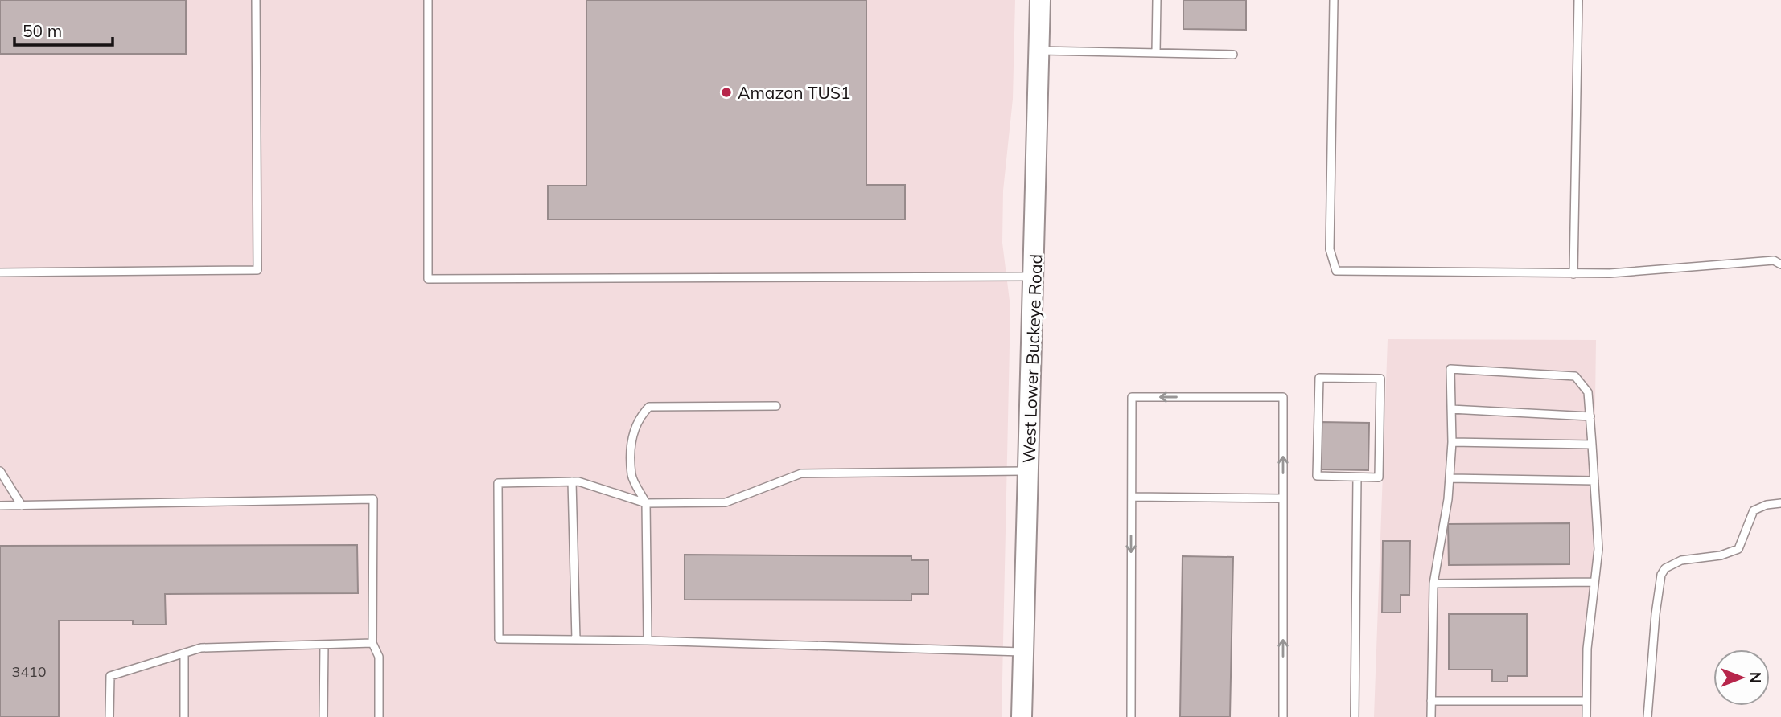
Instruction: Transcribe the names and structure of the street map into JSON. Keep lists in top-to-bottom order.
{
  "streets": {
    "main road": ["West Lower Buckeye Road"]
  },
  "places": ["Amazon TUS1"],
  "house_numbers": ["3410"],
  "scale_bar": "50 m",
  "north": "right"
}
